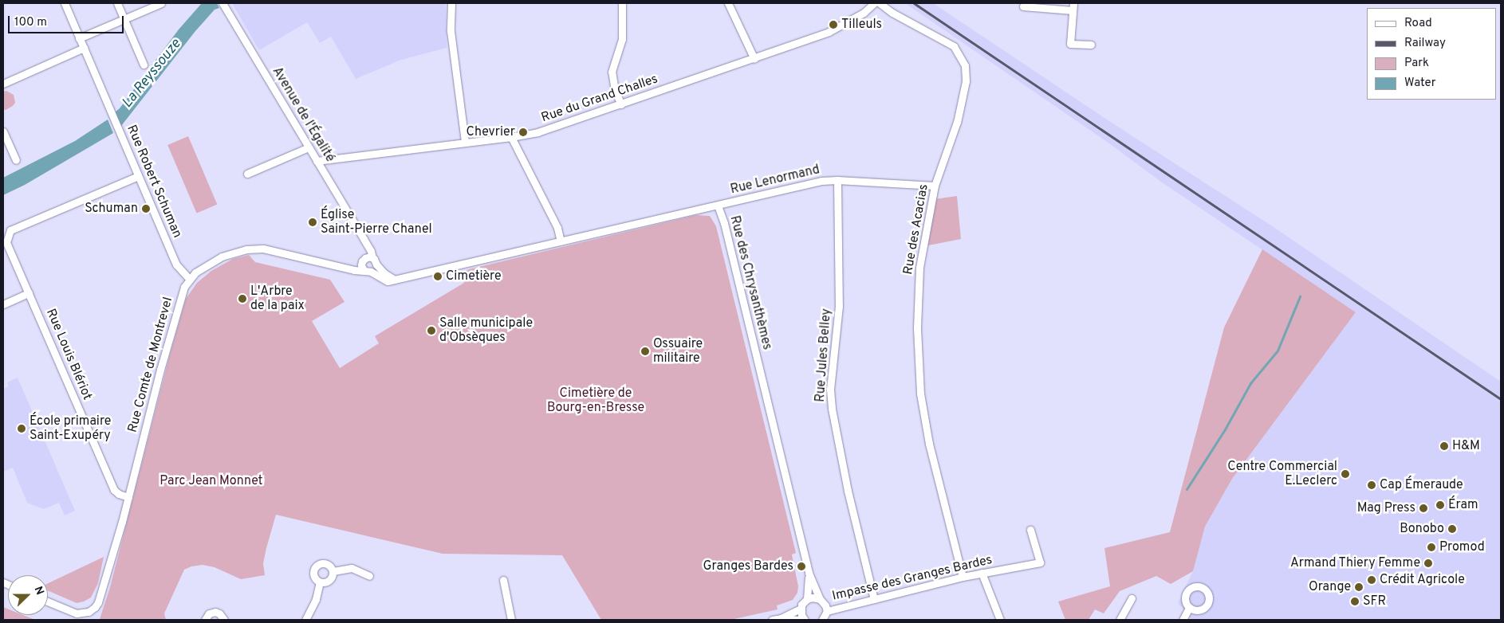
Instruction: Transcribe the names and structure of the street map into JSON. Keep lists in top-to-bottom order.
{
  "streets": {
    "street": [
      "Rue du Grand Challes",
      "Avenue de l'Égalité",
      "Rue Lenormand",
      "Rue Robert Schuman",
      "Rue des Acacias",
      "Rue des Chrysanthèmes",
      "Rue Louis Blériot",
      "Rue Jules Belley",
      "Rue Comte de Montrevel",
      "Impasse des Granges Bardes"
    ]
  },
  "crossings": [
    ["Rue du Grand Challes", "Avenue de l'Égalité"],
    ["Avenue de l'Égalité", "Rue des Chrysanthèmes"],
    ["Avenue de l'Égalité", "Rue Comte de Montrevel"],
    ["Rue Lenormand", "Rue des Acacias"],
    ["Rue Lenormand", "Rue des Chrysanthèmes"],
    ["Rue Lenormand", "Rue Jules Belley"],
    ["Rue Robert Schuman", "Rue Louis Blériot"],
    ["Rue Robert Schuman", "Rue Comte de Montrevel"],
    ["Rue des Acacias", "Impasse des Granges Bardes"],
    ["Rue des Chrysanthèmes", "Rue Comte de Montrevel"],
    ["Rue des Chrysanthèmes", "Impasse des Granges Bardes"],
    ["Rue Louis Blériot", "Rue Comte de Montrevel"],
    ["Rue Jules Belley", "Impasse des Granges Bardes"]
  ],
  "water": ["La Reyssouze"],
  "parks": ["Cimetière de Bourg-en-Bresse", "Parc Jean Monnet"],
  "places": [
    "Tilleuls",
    "Chevrier",
    "Schuman",
    "Église Saint-Pierre Chanel",
    "Cimetière",
    "L'Arbre de la paix",
    "Salle municipale d'Obsèques",
    "Ossuaire militaire",
    "École primaire Saint-Exupéry",
    "H&M",
    "Centre Commercial E.Leclerc",
    "Cap Émeraude",
    "Éram",
    "Mag Press",
    "Bonobo",
    "Promod",
    "Armand Thiery Femme",
    "Granges Bardes",
    "Crédit Agricole",
    "Orange",
    "SFR"
  ],
  "legend": [
    "Road",
    "Railway",
    "Park",
    "Water"
  ],
  "scale_bar": "100 m",
  "north": "right"
}
